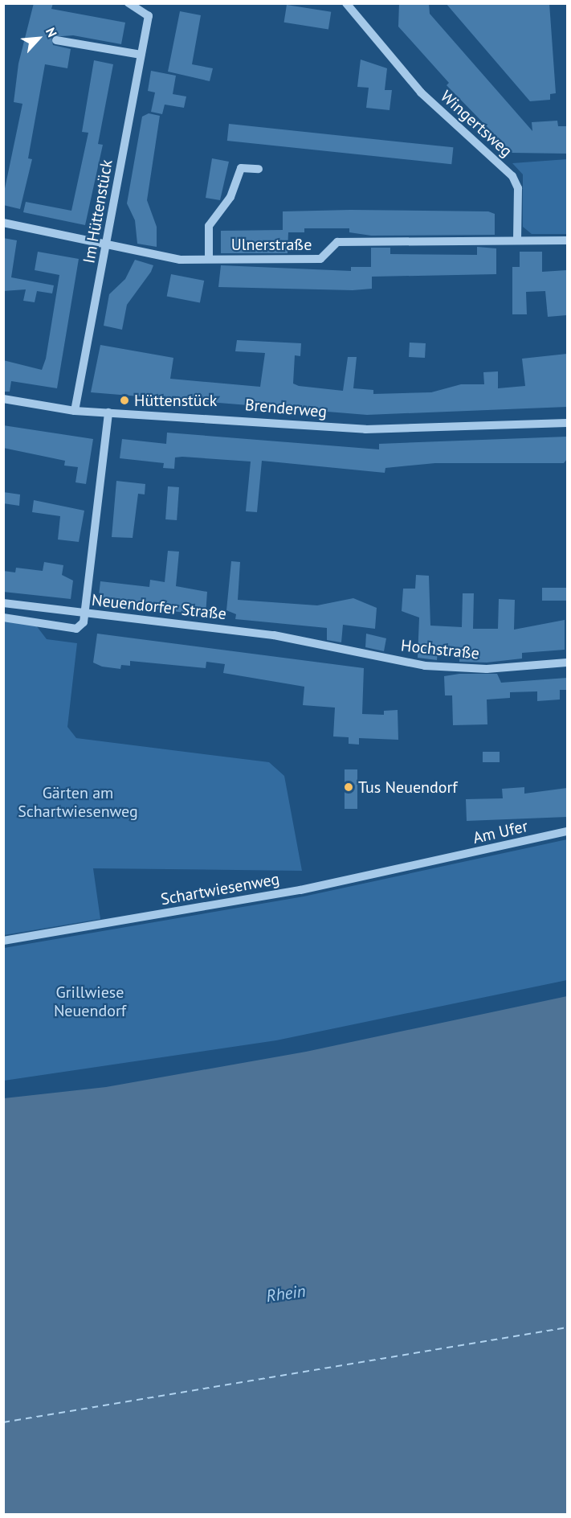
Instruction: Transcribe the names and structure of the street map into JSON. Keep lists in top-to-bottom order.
{
  "streets": {
    "street": [
      "Wingertsweg",
      "Im Hüttenstück",
      "Ulnerstraße",
      "Brenderweg",
      "Neuendorfer Straße",
      "Hochstraße",
      "Am Ufer",
      "Schartwiesenweg"
    ]
  },
  "crossings": [
    ["Wingertsweg", "Ulnerstraße"],
    ["Im Hüttenstück", "Ulnerstraße"],
    ["Im Hüttenstück", "Brenderweg"],
    ["Neuendorfer Straße", "Hochstraße"],
    ["Am Ufer", "Schartwiesenweg"]
  ],
  "water": ["Rhein"],
  "parks": ["Gärten am Schartwiesenweg", "Grillwiese Neuendorf"],
  "places": ["Hüttenstück", "Tus Neuendorf"],
  "north": "top right"
}
